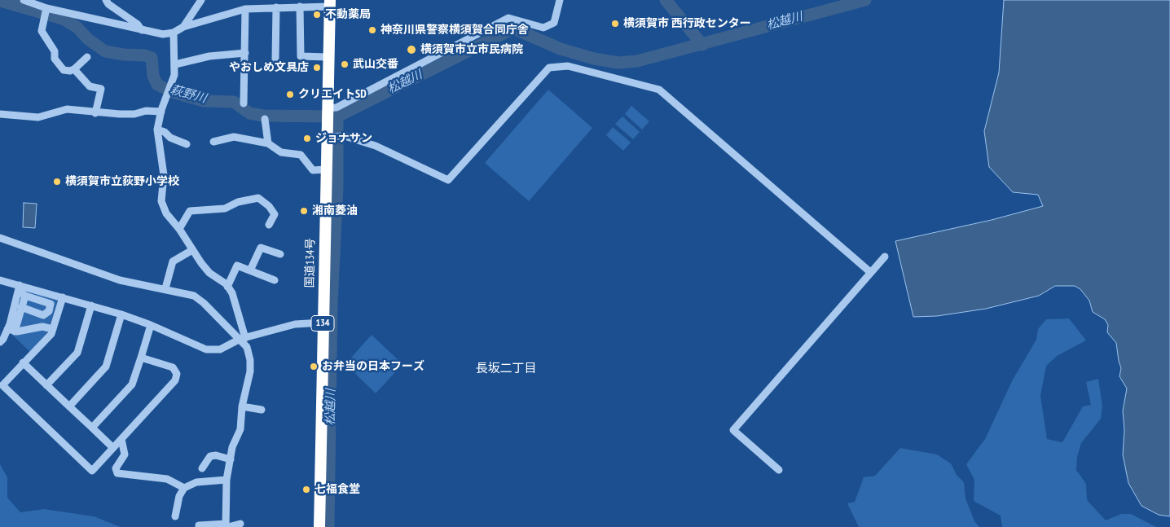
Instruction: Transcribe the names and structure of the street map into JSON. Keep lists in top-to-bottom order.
{
  "streets": {
    "highway": ["国道134号", "134"]
  },
  "districts": ["長坂二丁目"],
  "water": ["松越川", "萩野川"],
  "places": [
    "不動薬局",
    "横須賀市 西行政センター",
    "神奈川県警察横須賀合同庁舎",
    "横須賀市立市民病院",
    "武山交番",
    "やおしめ文具店",
    "クリエイトSD",
    "ジョナサン",
    "横須賀市立荻野小学校",
    "湘南菱油",
    "お弁当の日本フーズ",
    "七福食堂"
  ]
}
